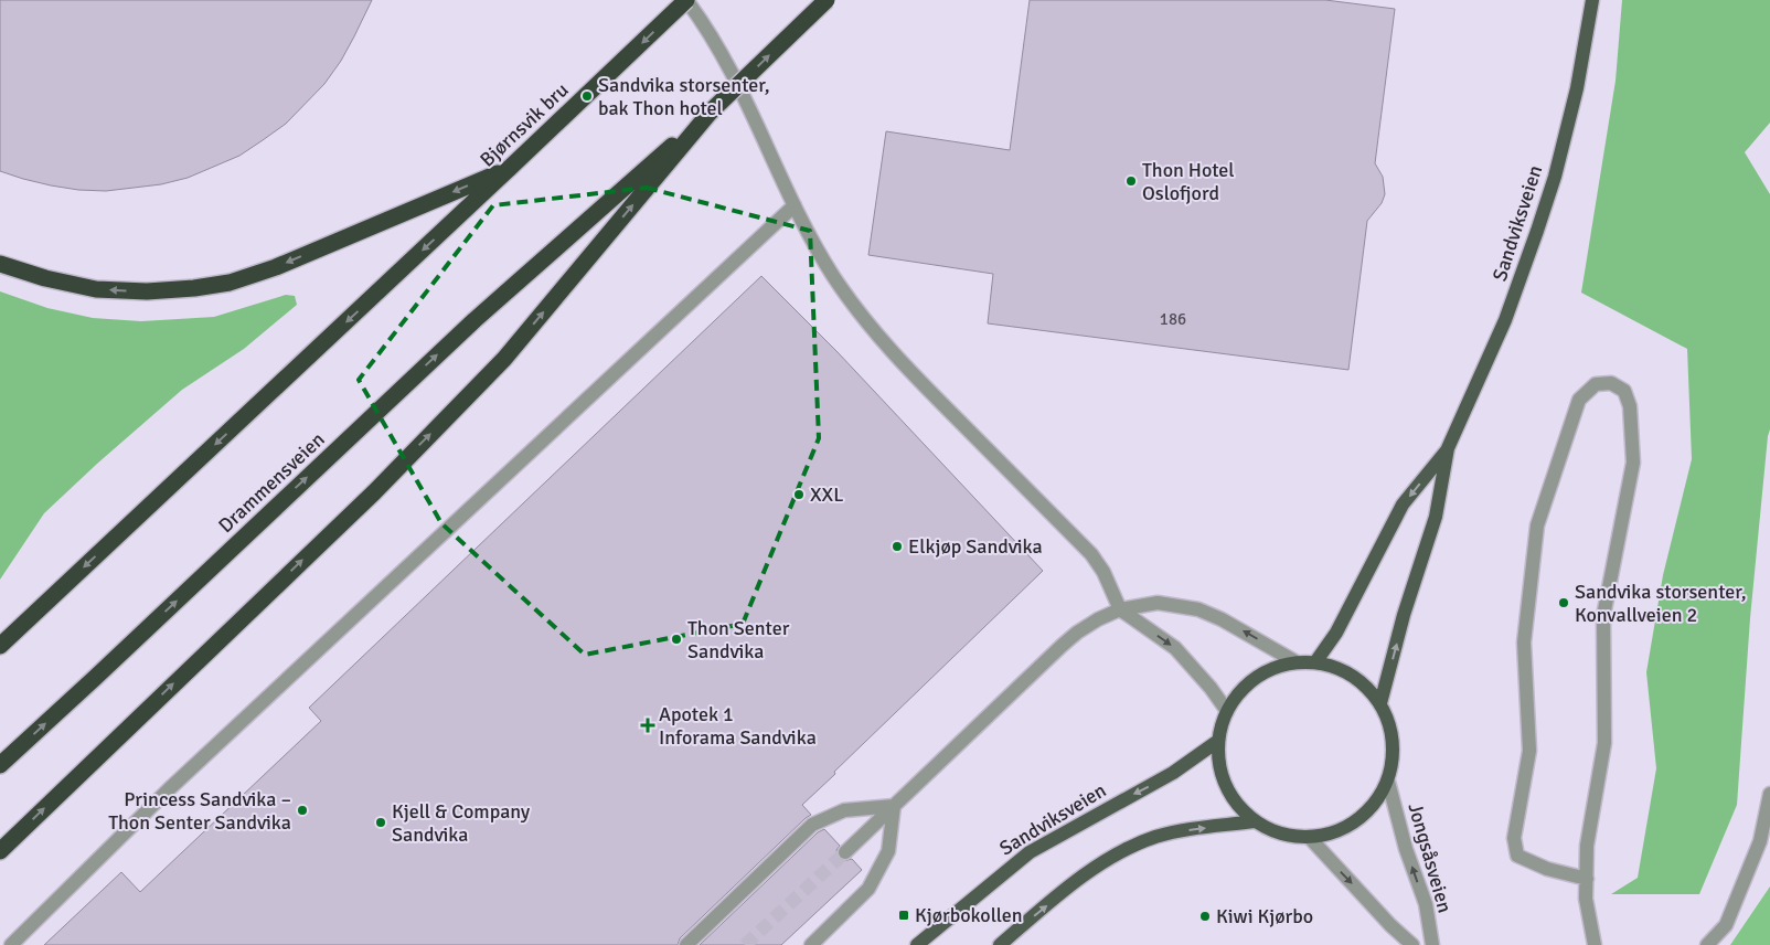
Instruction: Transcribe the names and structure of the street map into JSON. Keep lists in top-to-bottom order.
{
  "streets": {
    "highway": ["Bjørnsvik bru", "Drammensveien"],
    "main road": ["Sandviksveien"],
    "street": ["Jongsåsveien"]
  },
  "crossings": [
    ["Sandviksveien", "Jongsåsveien"]
  ],
  "one_way": ["Jongsåsveien"],
  "places": {
    "other": [
      "Sandvika storsenter, bak Thon hotel",
      "Thon Hotel Oslofjord",
      "XXL",
      "Elkjøp Sandvika",
      "Sandvika storsenter, Konvallveien 2",
      "Thon Senter Sandvika",
      "Princess Sandvika – Thon Senter Sandvika",
      "Kjell & Company Sandvika",
      "Kiwi Kjørbo"
    ],
    "health": ["Apotek 1 Inforama Sandvika"],
    "transit": ["Kjørbokollen"]
  },
  "house_numbers": ["186"]
}
